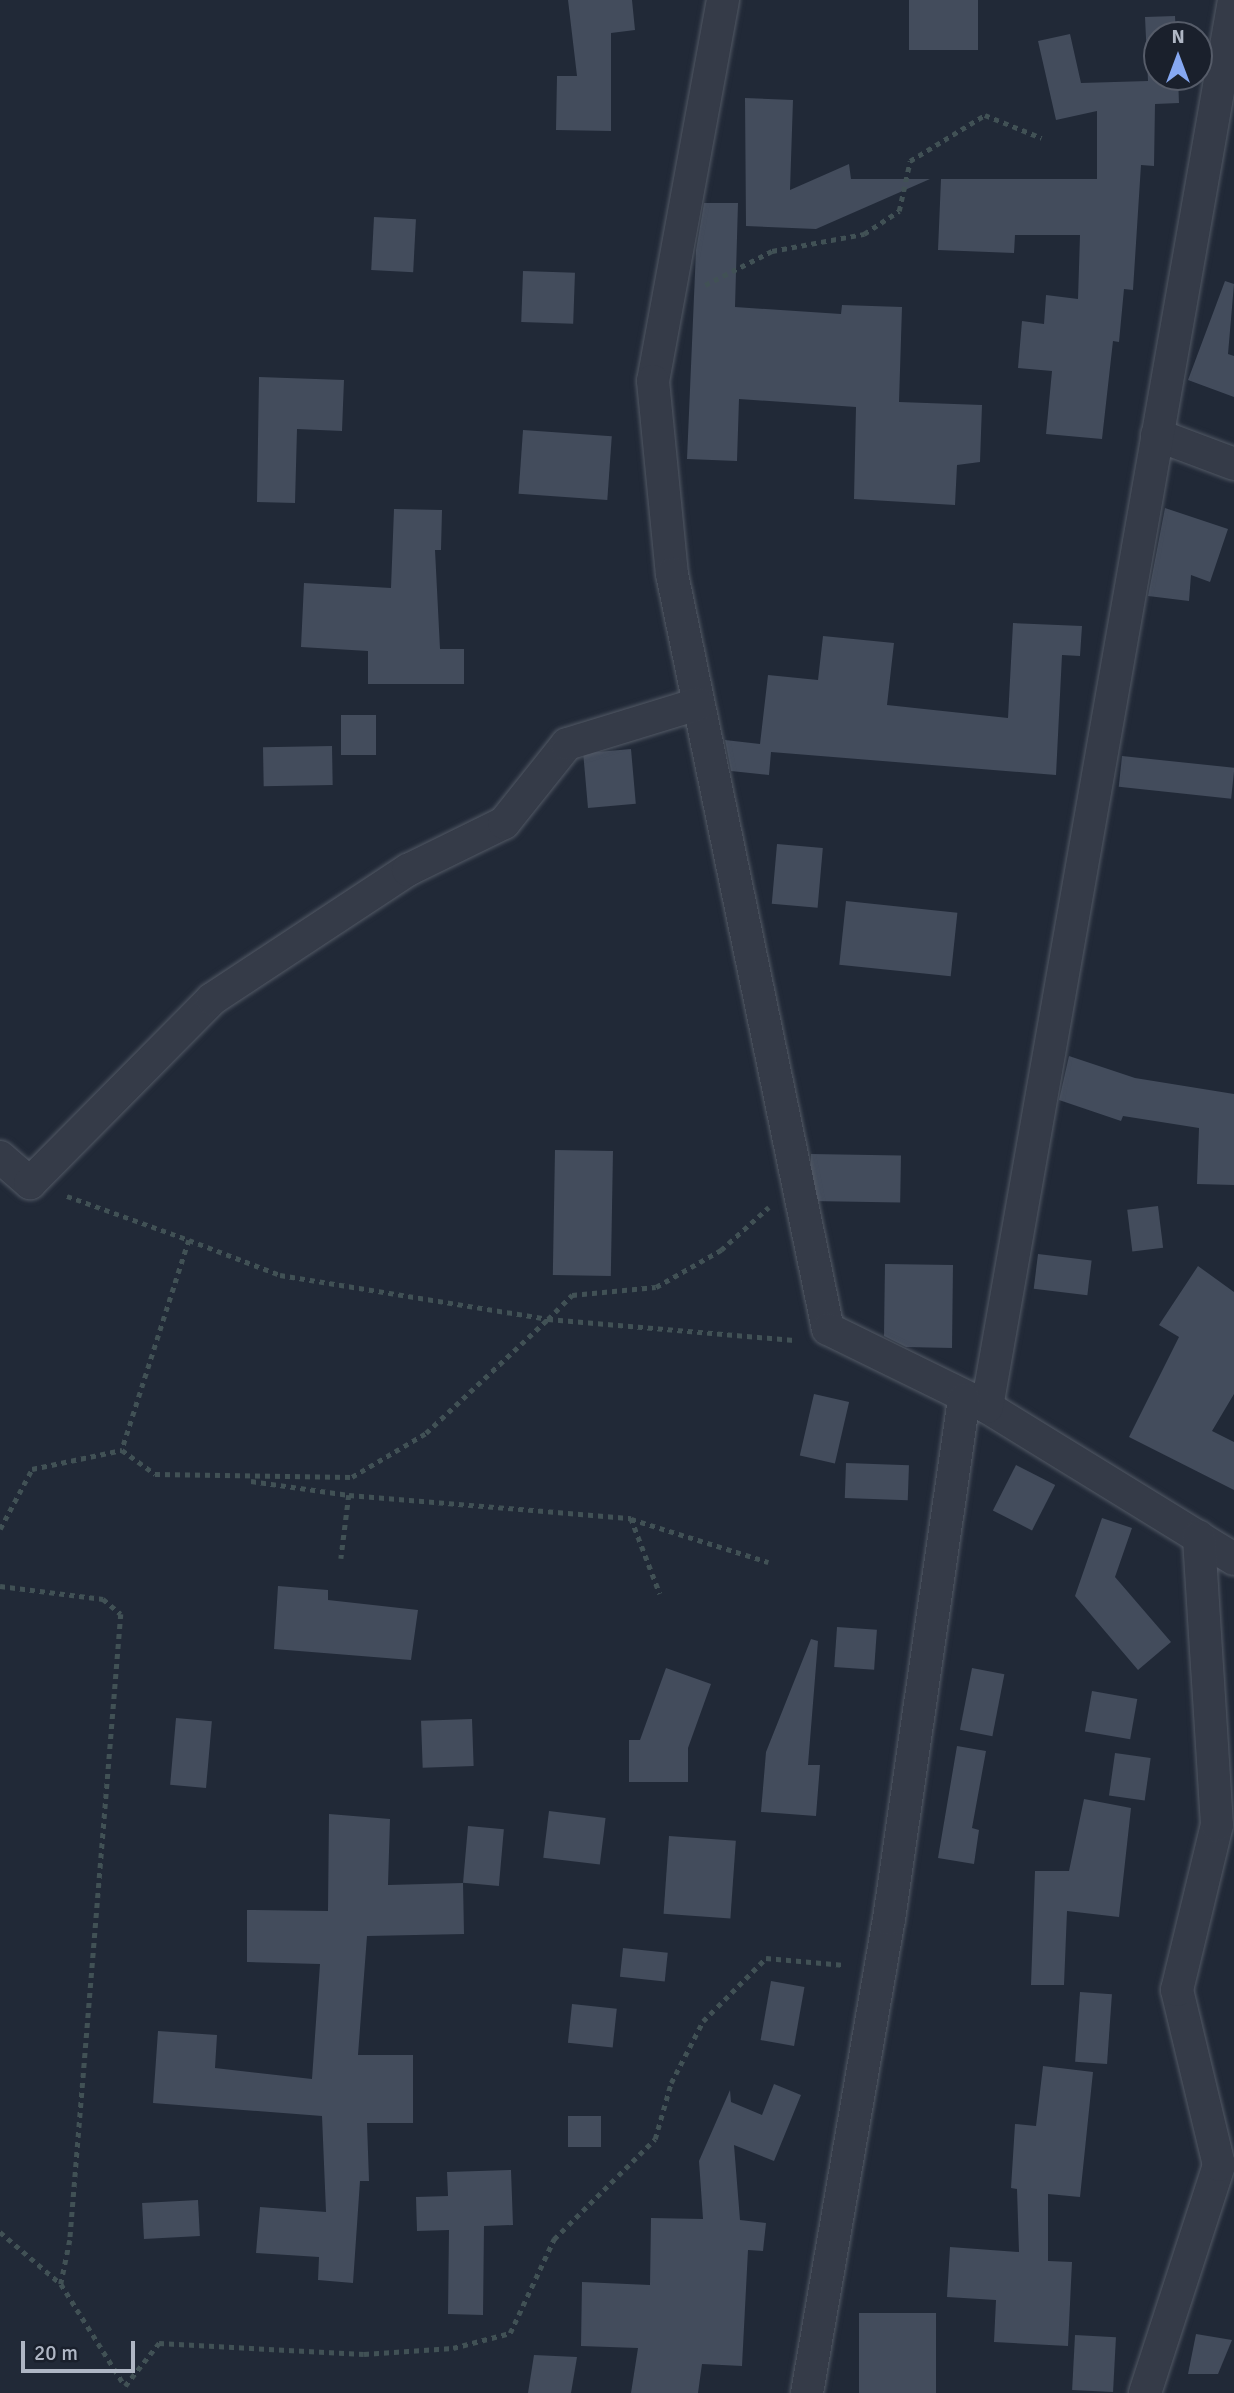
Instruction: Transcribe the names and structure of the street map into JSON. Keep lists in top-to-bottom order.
{
  "scale_bar": "20 m",
  "north": "top"
}
